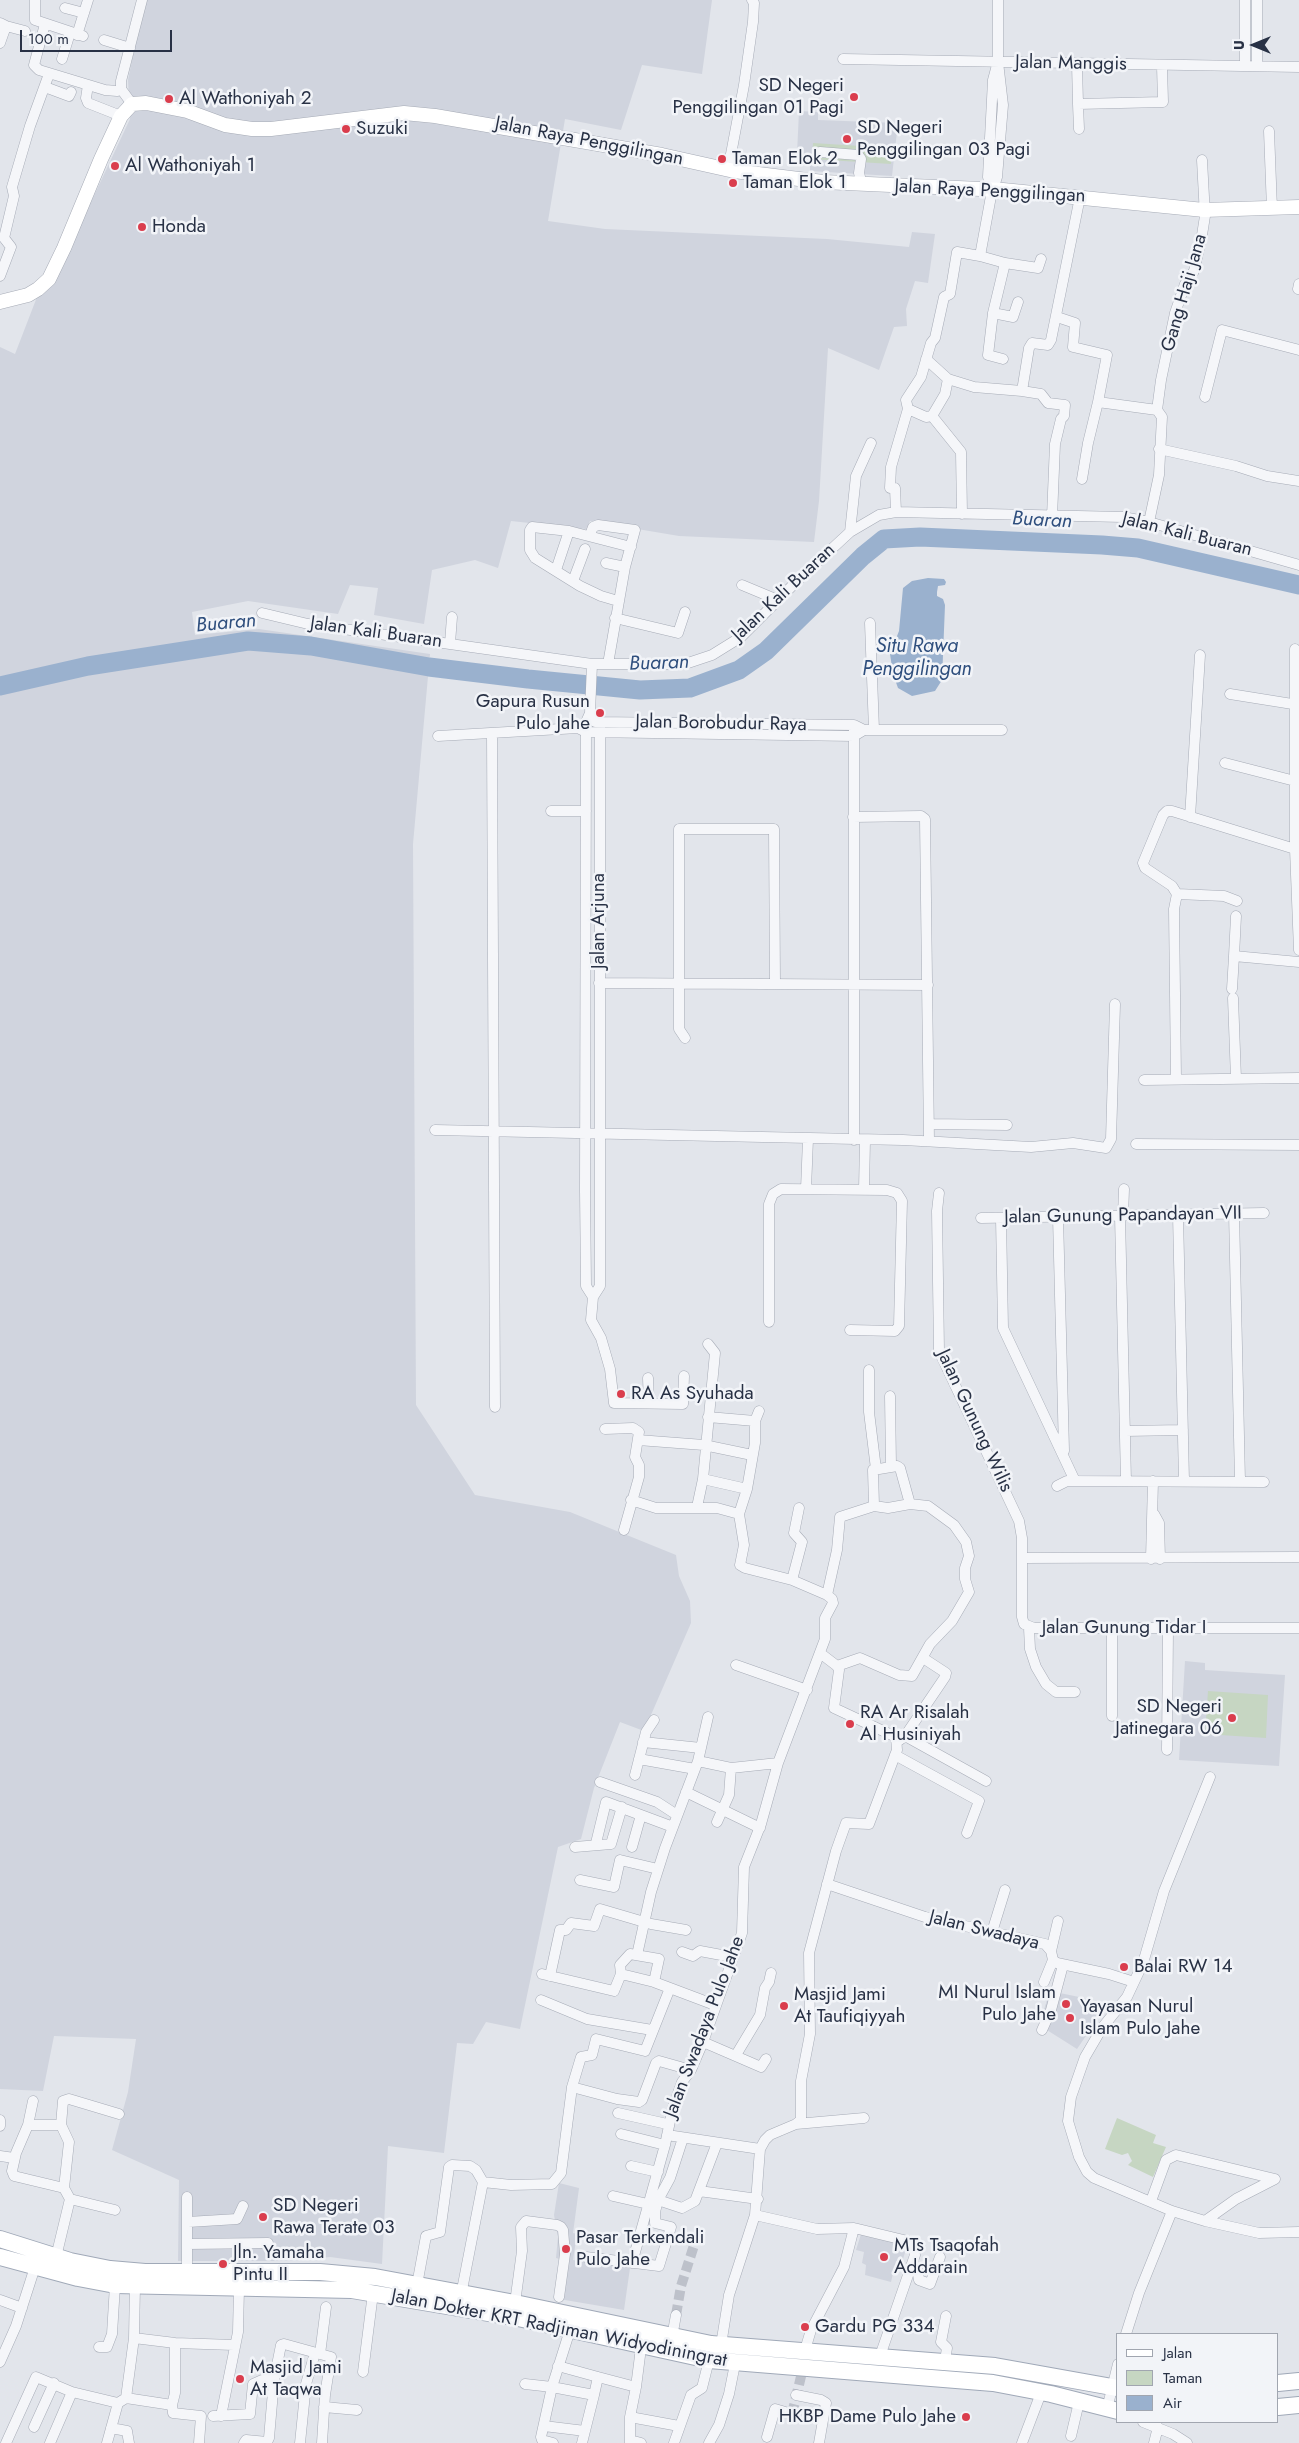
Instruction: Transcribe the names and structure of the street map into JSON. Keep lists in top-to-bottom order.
{
  "streets": {
    "main road": ["Jalan Raya Penggilingan", "Jalan Dokter KRT Radjiman Widyodiningrat"],
    "street": [
      "Jalan Manggis",
      "Gang Haji Jana",
      "Jalan Kali Buaran",
      "Jalan Borobudur Raya",
      "Jalan Arjuna",
      "Jalan Gunung Papandayan VII",
      "Jalan Gunung Wilis",
      "Jalan Gunung Tidar I",
      "Jalan Swadaya",
      "Jalan Swadaya Pulo Jahe"
    ]
  },
  "crossings": [
    ["Jalan Raya Penggilingan", "Gang Haji Jana"],
    ["Gang Haji Jana", "Jalan Kali Buaran"],
    ["Jalan Kali Buaran", "Jalan Arjuna"],
    ["Jalan Borobudur Raya", "Jalan Arjuna"],
    ["Jalan Gunung Wilis", "Jalan Gunung Tidar I"]
  ],
  "water": ["Buaran", "Situ Rawa Penggilingan"],
  "places": [
    "SD Negeri Penggilingan 01 Pagi",
    "Al Wathoniyah 2",
    "Suzuki",
    "SD Negeri Penggilingan 03 Pagi",
    "Taman Elok 2",
    "Al Wathoniyah 1",
    "Taman Elok 1",
    "Honda",
    "Gapura Rusun Pulo Jahe",
    "RA As Syuhada",
    "SD Negeri Jatinegara 06",
    "RA Ar Risalah Al Husiniyah",
    "Balai RW 14",
    "MI Nurul Islam Pulo Jahe",
    "Masjid Jami At Taufiqiyyah",
    "Yayasan Nurul Islam Pulo Jahe",
    "SD Negeri Rawa Terate 03",
    "Pasar Terkendali Pulo Jahe",
    "MTs Tsaqofah Addarain",
    "Jln. Yamaha Pintu II",
    "Gardu PG 334",
    "Masjid Jami At Taqwa",
    "HKBP Dame Pulo Jahe"
  ],
  "legend": ["Jalan", "Taman", "Air"],
  "scale_bar": "100 m",
  "north": "left"
}
